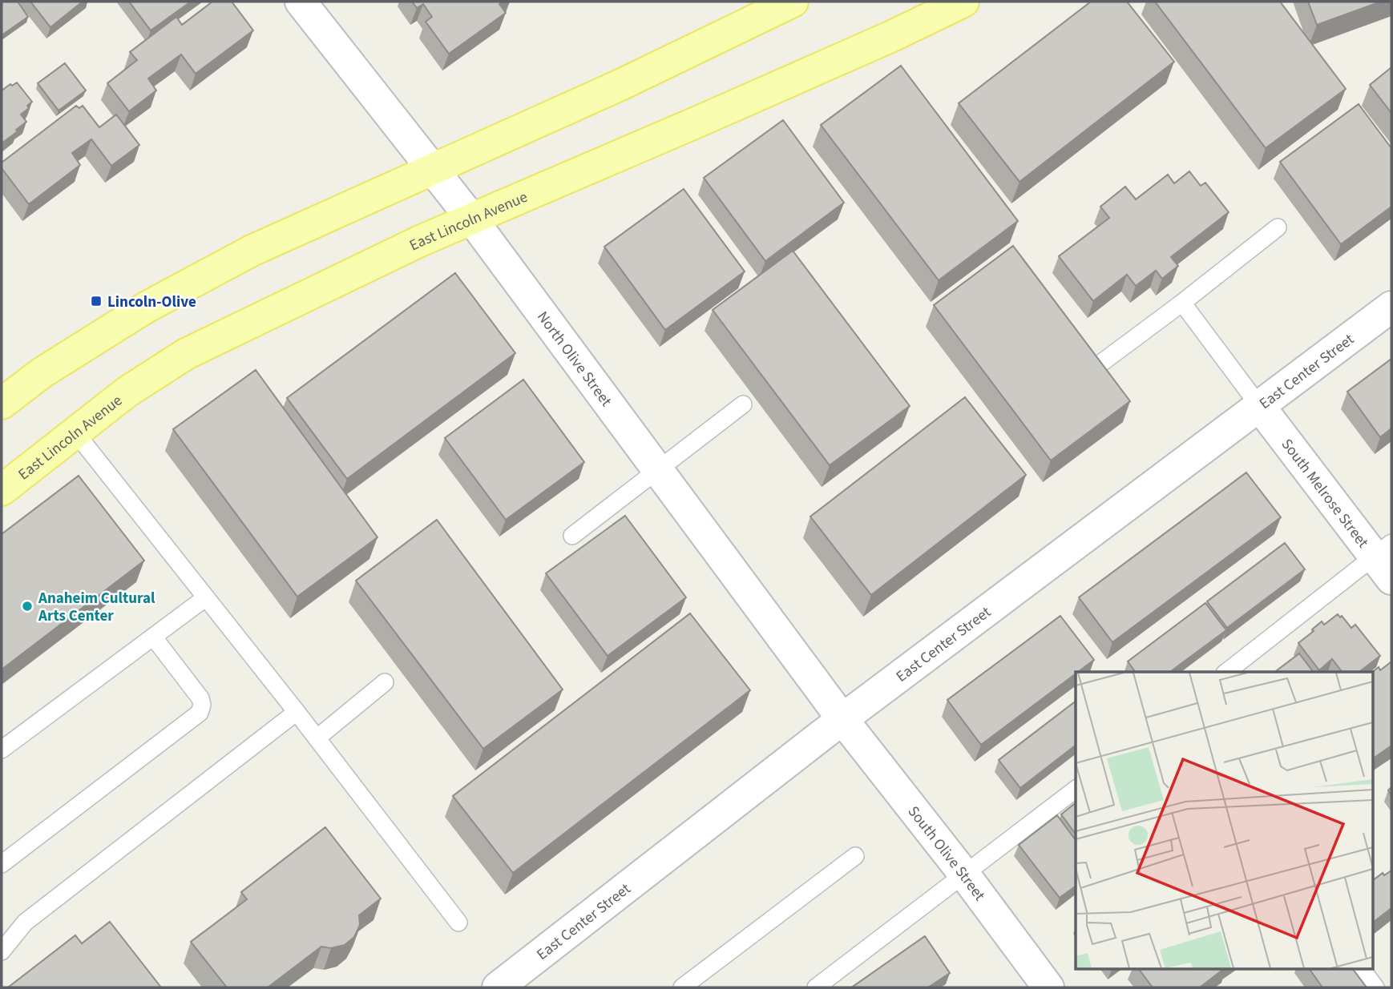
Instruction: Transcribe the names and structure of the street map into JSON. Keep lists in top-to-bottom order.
{
  "streets": {
    "main road": ["East Lincoln Avenue"],
    "street": [
      "North Olive Street",
      "East Center Street",
      "South Melrose Street",
      "South Olive Street"
    ]
  },
  "crossings": [
    ["East Lincoln Avenue", "North Olive Street"],
    ["North Olive Street", "East Center Street"],
    ["North Olive Street", "South Olive Street"],
    ["East Center Street", "South Melrose Street"],
    ["East Center Street", "South Olive Street"]
  ],
  "places": {
    "transit": ["Lincoln-Olive"],
    "other": ["Anaheim Cultural Arts Center"]
  }
}
